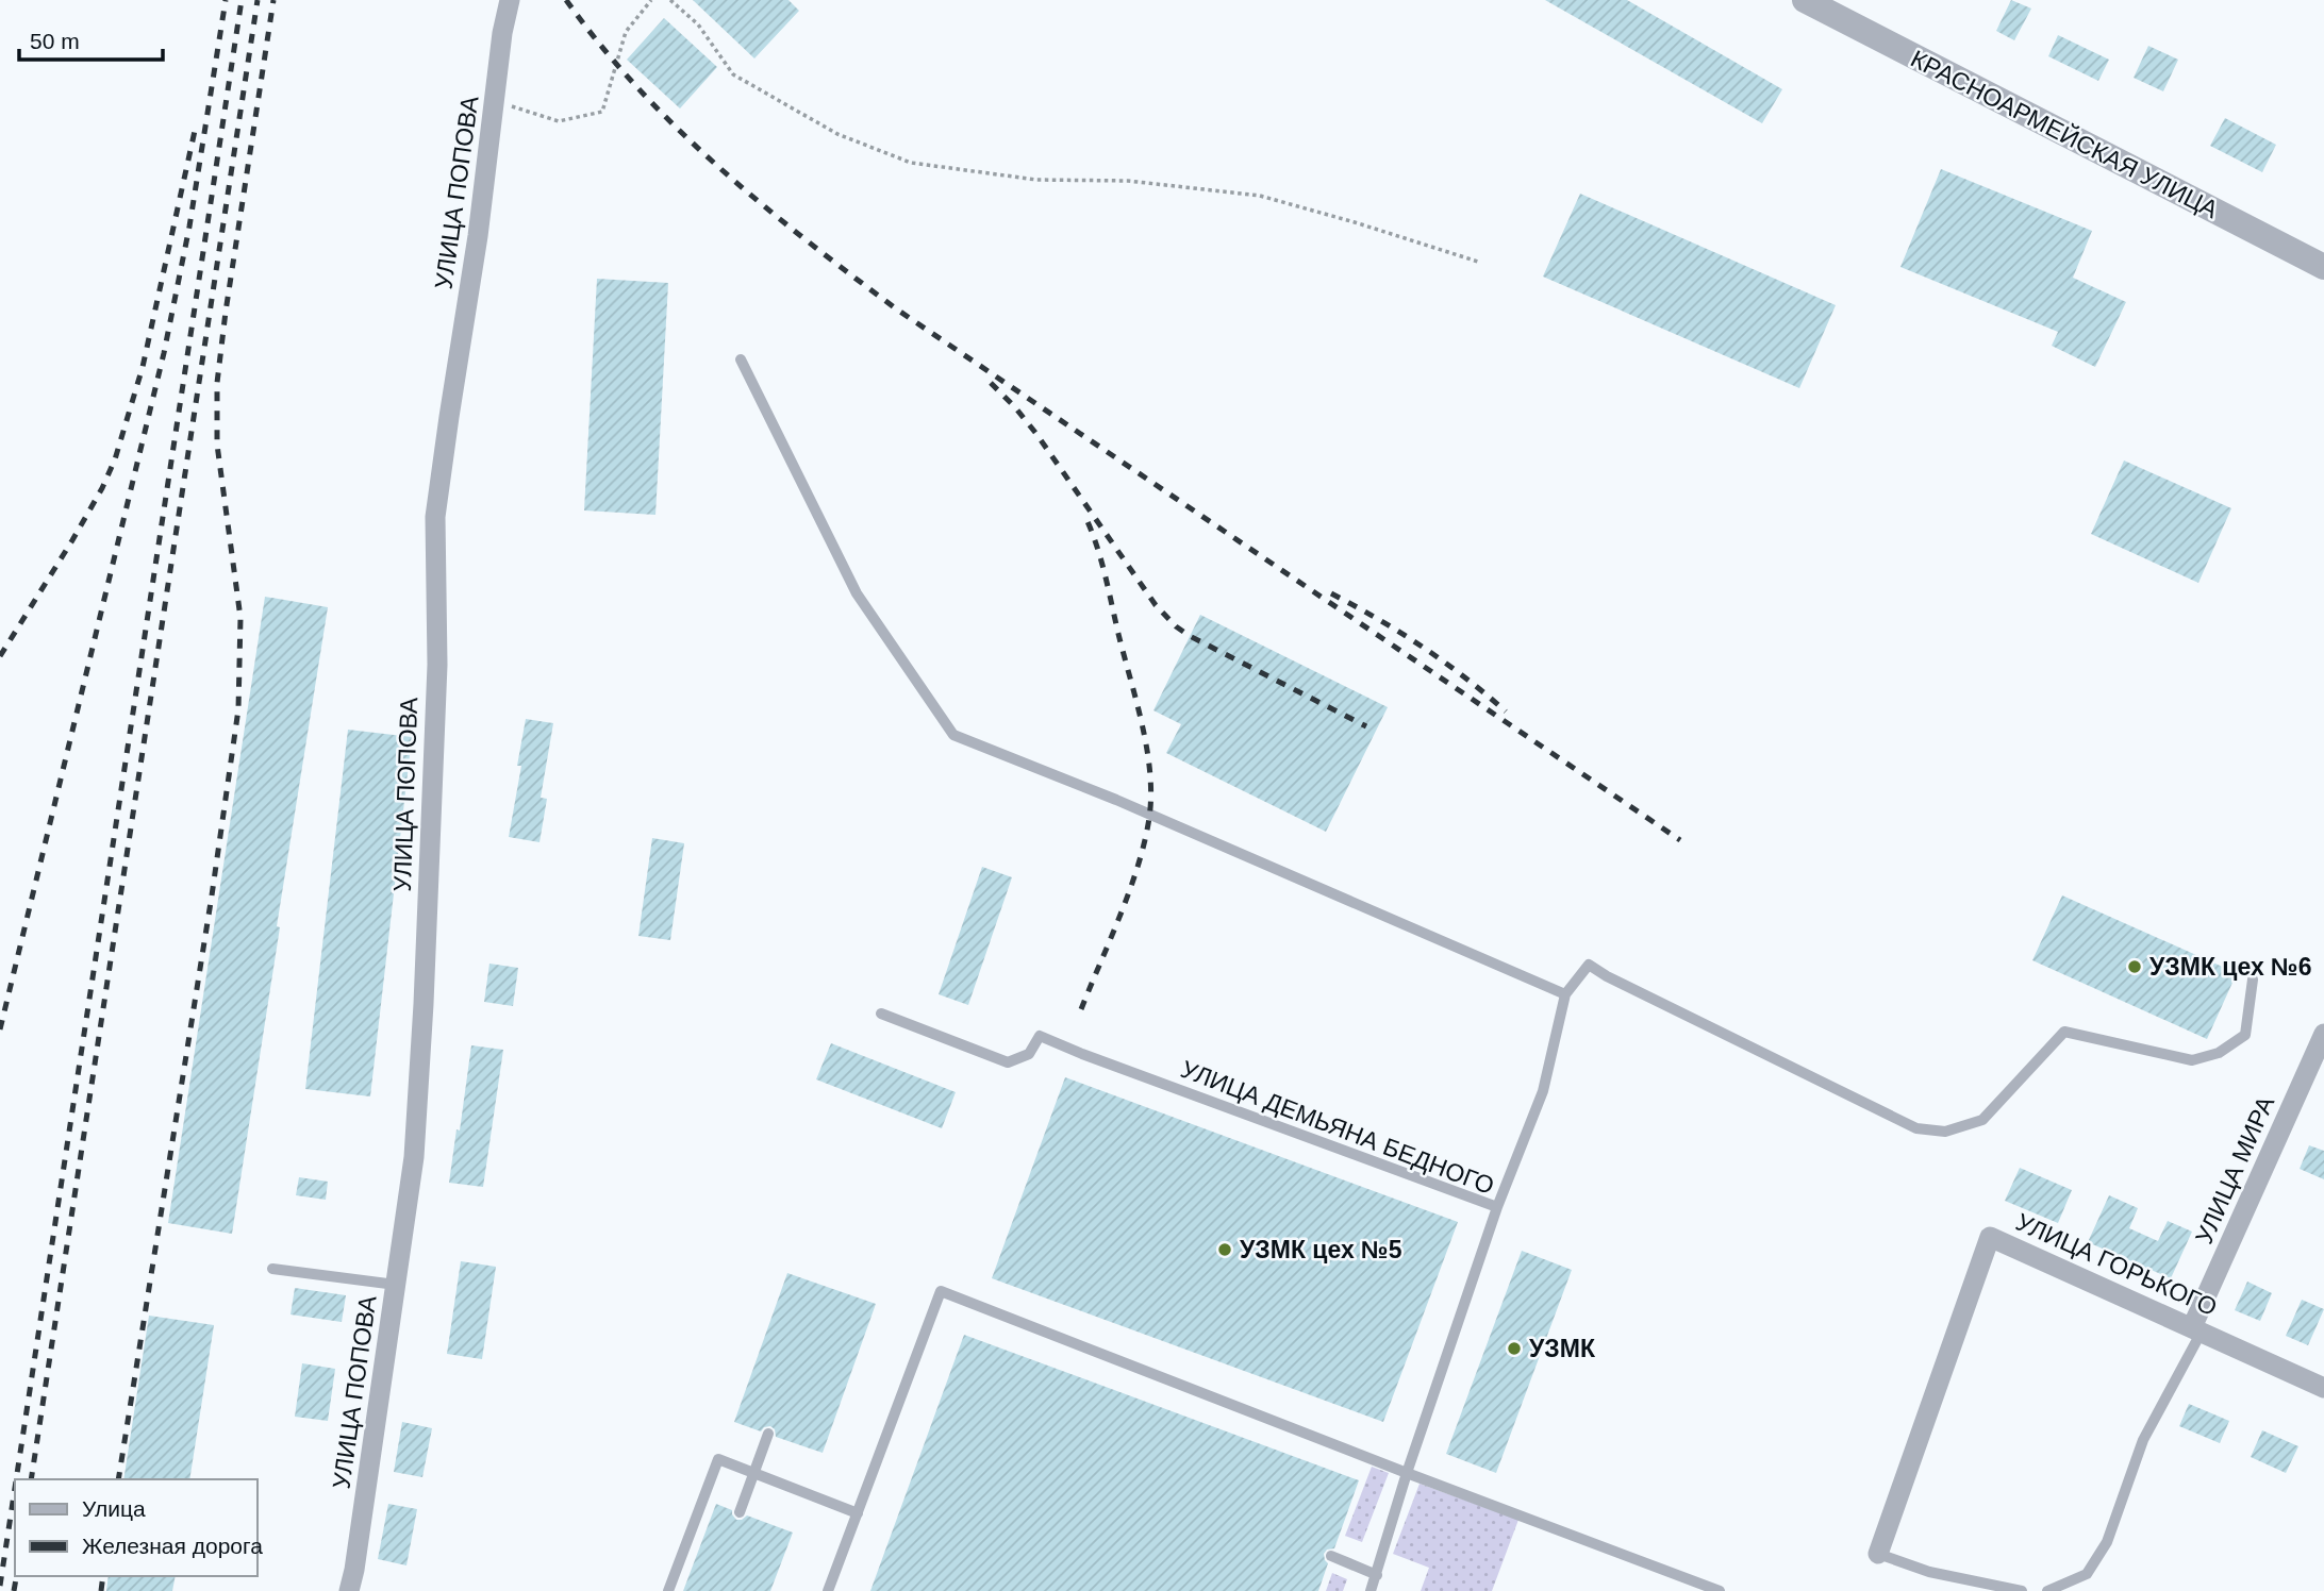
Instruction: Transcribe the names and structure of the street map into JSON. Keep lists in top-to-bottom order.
{
  "streets": {
    "street": [
      "КРАСНОАРМЕЙСКАЯ УЛИЦА",
      "УЛИЦА ПОПОВА",
      "УЛИЦА МИРА",
      "УЛИЦА ГОРЬКОГО"
    ],
    "lane": ["УЛИЦА ДЕМЬЯНА БЕДНОГО"]
  },
  "crossings": [
    ["УЛИЦА МИРА", "УЛИЦА ГОРЬКОГО"]
  ],
  "places": ["УЗМК цех №6", "УЗМК цех №5", "УЗМК"],
  "legend": ["Улица", "Железная дорога"],
  "scale_bar": "50 m"
}
